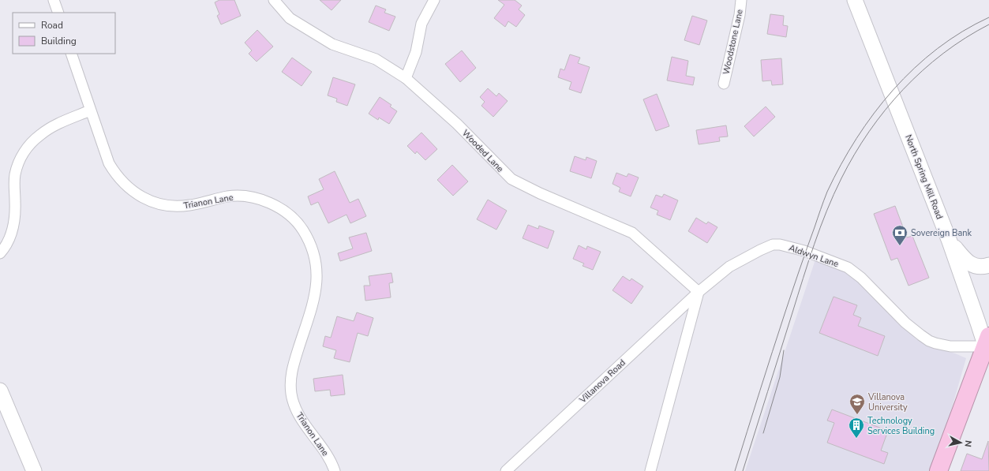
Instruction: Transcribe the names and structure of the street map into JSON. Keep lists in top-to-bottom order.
{
  "streets": {
    "main road": ["North Spring Mill Road"],
    "street": [
      "Woodstone Lane",
      "Wooded Lane",
      "Trianon Lane",
      "Aldwyn Lane",
      "Villanova Road"
    ]
  },
  "crossings": [
    ["Wooded Lane", "Aldwyn Lane"],
    ["Wooded Lane", "Villanova Road"],
    ["North Spring Mill Road", "Aldwyn Lane"],
    ["Aldwyn Lane", "Villanova Road"]
  ],
  "places": {
    "bank": ["Sovereign Bank"],
    "school or university": ["Villanova University"],
    "building": ["Technology Services Building"]
  },
  "legend": ["Road", "Building"],
  "north": "right"
}
